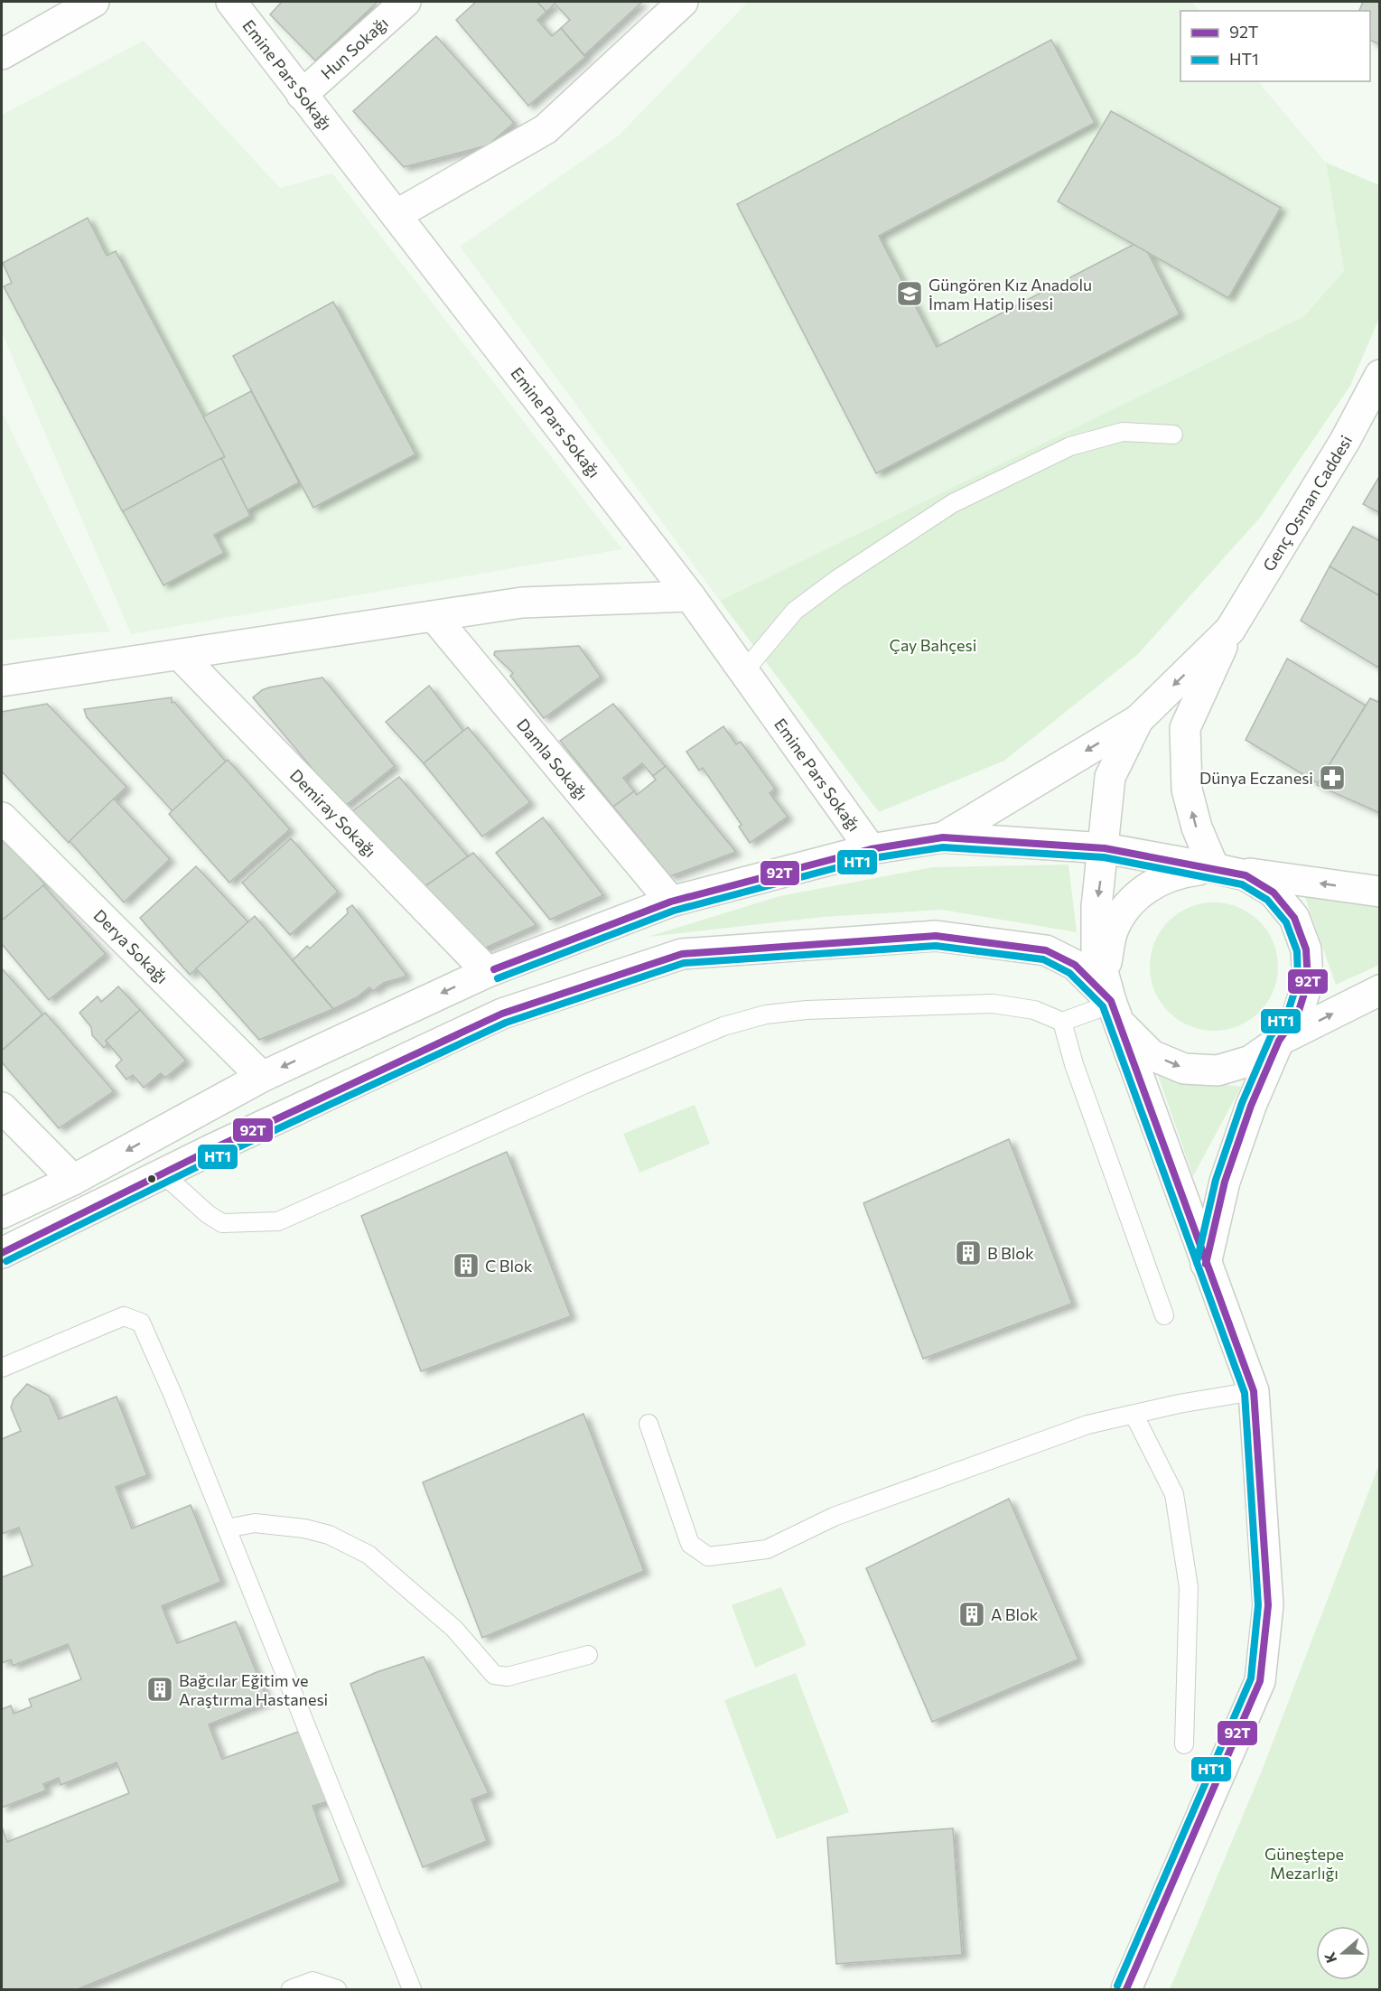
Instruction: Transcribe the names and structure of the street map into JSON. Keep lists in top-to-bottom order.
{
  "streets": {
    "street": [
      "Hun Sokağı",
      "Emine Pars Sokağı",
      "Genç Osman Caddesi",
      "Damla Sokağı",
      "Demiray Sokağı",
      "Derya Sokağı"
    ]
  },
  "crossings": [
    ["Hun Sokağı", "Emine Pars Sokağı"]
  ],
  "parks": ["Çay Bahçesi", "Güneştepe Mezarlığı"],
  "places": {
    "school or university": ["Güngören Kız Anadolu İmam Hatip lisesi"],
    "pharmacy": ["Dünya Eczanesi"],
    "building": [
      "B Blok",
      "C Blok",
      "A Blok",
      "Bağcılar Eğitim ve Araştırma Hastanesi"
    ]
  },
  "lines": ["transit line 92T", "transit line HT1"],
  "legend": ["92T", "HT1"],
  "north": "left"
}
